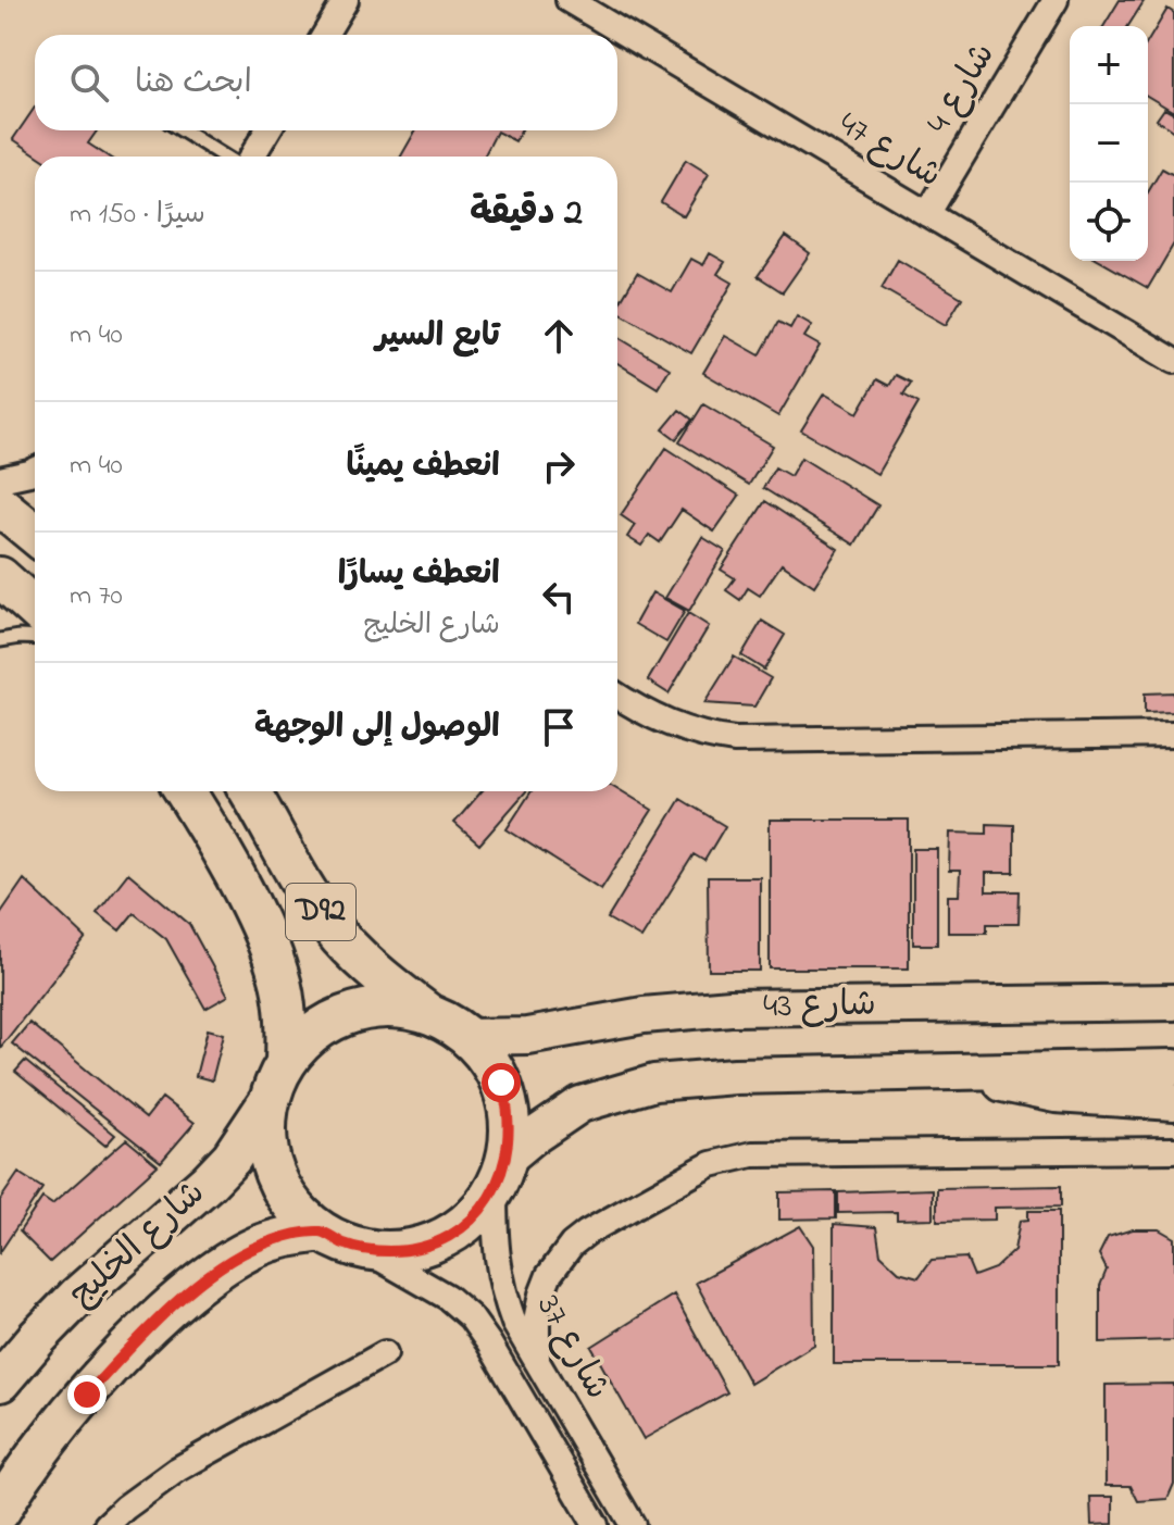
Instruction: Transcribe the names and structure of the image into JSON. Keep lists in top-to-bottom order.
{
  "streets": {
    "main road": ["D92", "شارع 43", "شارع الخليج"],
    "street": ["شارع 4", "شارع 47", "شارع 37"]
  },
  "crossings": [
    ["شارع 4", "شارع 47"],
    ["D92", "شارع 43"],
    ["D92", "شارع الخليج"],
    ["D92", "شارع 37"],
    ["شارع 43", "شارع الخليج"],
    ["شارع 43", "شارع 37"],
    ["شارع الخليج", "شارع 37"]
  ],
  "page": {
    "map_buttons": ["+", "−"],
    "search": "ابحث هنا",
    "heading": ["2 دقيقة", "سيرًا · 150 m"],
    "list": [
      ["تابع السير", "40 m"],
      ["انعطف يمينًا", "40 m"],
      ["انعطف يسارًا", "شارع الخليج", "70 m"],
      "الوصول إلى الوجهة"
    ]
  }
}
